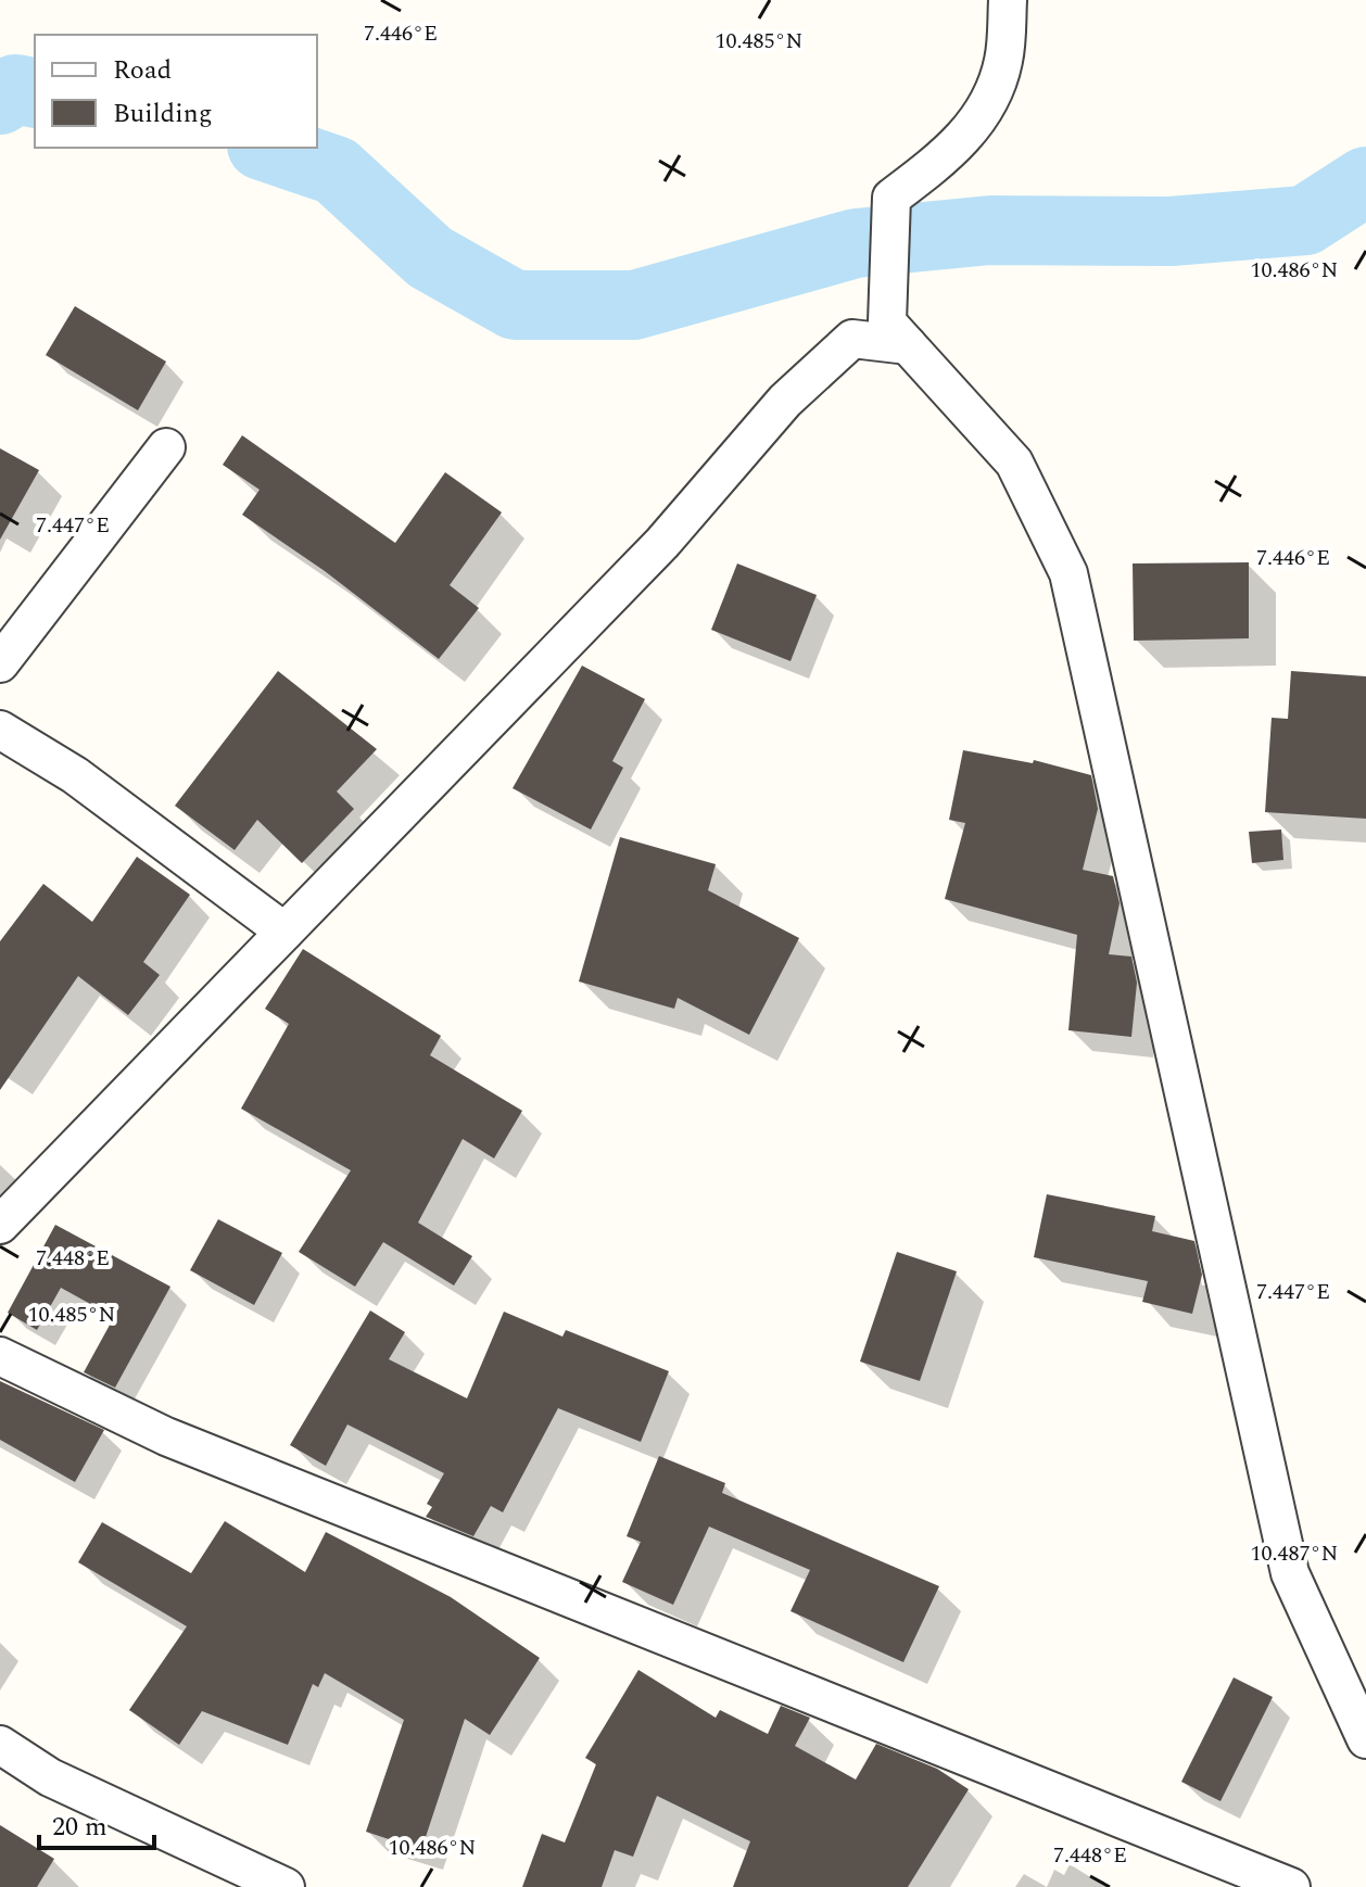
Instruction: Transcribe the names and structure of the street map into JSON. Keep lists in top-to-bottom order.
{
  "legend": ["Road", "Building"],
  "scale_bar": "20 m",
  "coordinates": [
    "7.446°E",
    "10.485°N",
    "10.486°N",
    "7.447°E",
    "7.448°E",
    "10.487°N"
  ]
}
